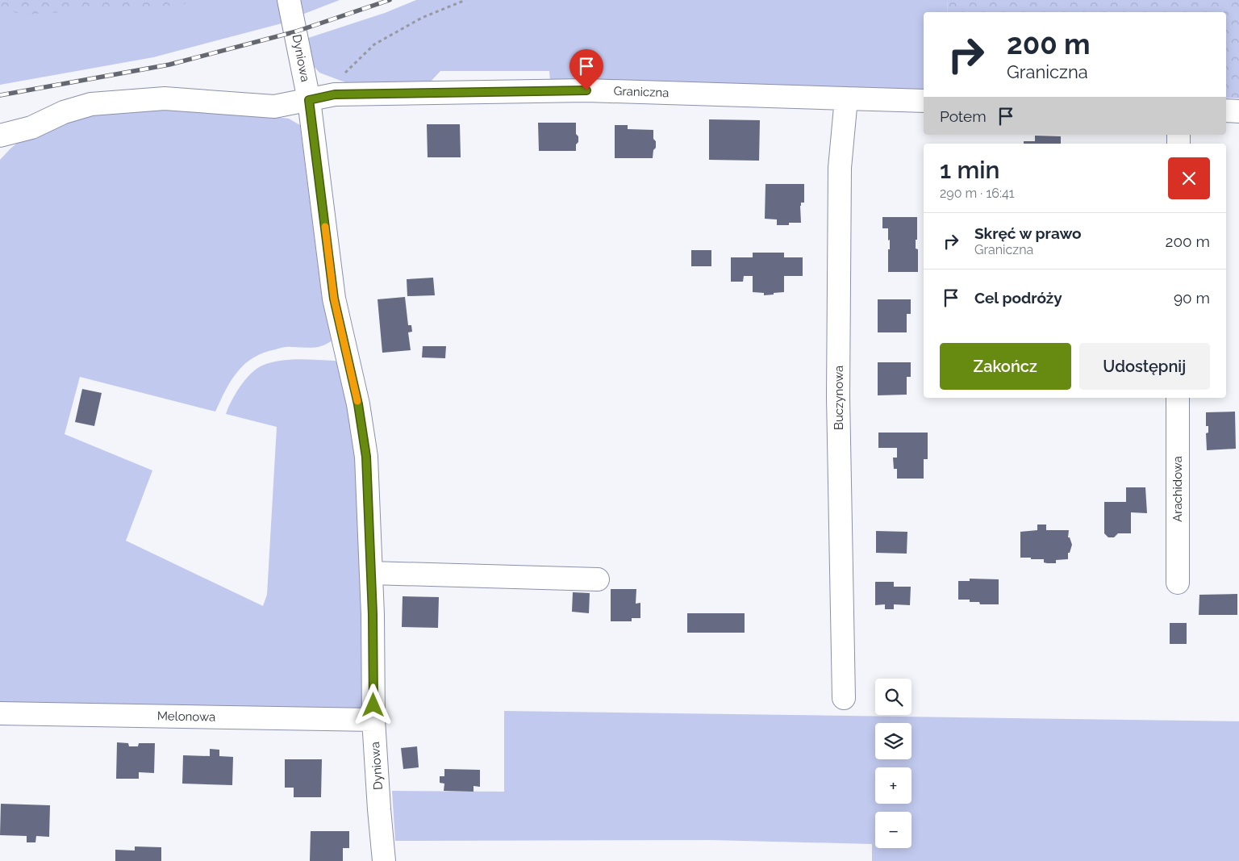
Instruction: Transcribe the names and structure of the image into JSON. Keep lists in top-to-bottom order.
{
  "streets": {
    "street": [
      "Dyniowa",
      "Graniczna",
      "Buczynowa",
      "Arachidowa",
      "Melonowa"
    ]
  },
  "crossings": [
    ["Dyniowa", "Graniczna"],
    ["Dyniowa", "Melonowa"],
    ["Graniczna", "Buczynowa"]
  ],
  "page": {
    "turn": ["200 m", "Graniczna"],
    "then": "Potem",
    "heading": ["1 min", "290 m · 16:41"],
    "list": [
      {
        "name": "Skręć w prawo",
        "note": "Graniczna",
        "value": "200 m"
      },
      {
        "name": "Cel podróży",
        "value": "90 m"
      }
    ],
    "buttons": ["Zakończ", "Udostępnij"],
    "map_buttons": ["+", "−"]
  }
}
